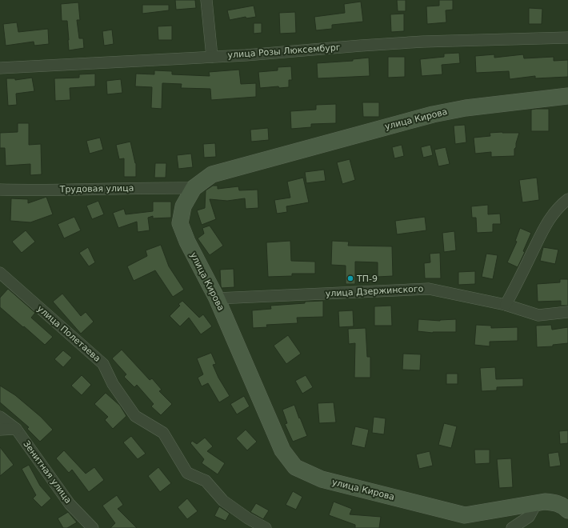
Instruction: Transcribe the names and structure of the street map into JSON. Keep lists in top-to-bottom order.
{
  "streets": {
    "main road": ["улица Кирова"],
    "street": [
      "улица Розы Люксембург",
      "Трудовая улица",
      "улица Дзержинского",
      "улица Полетаева",
      "Зенитная улица"
    ]
  },
  "crossings": [
    ["улица Кирова", "Трудовая улица"],
    ["улица Кирова", "улица Дзержинского"]
  ],
  "places": ["ТП-9"]
}
